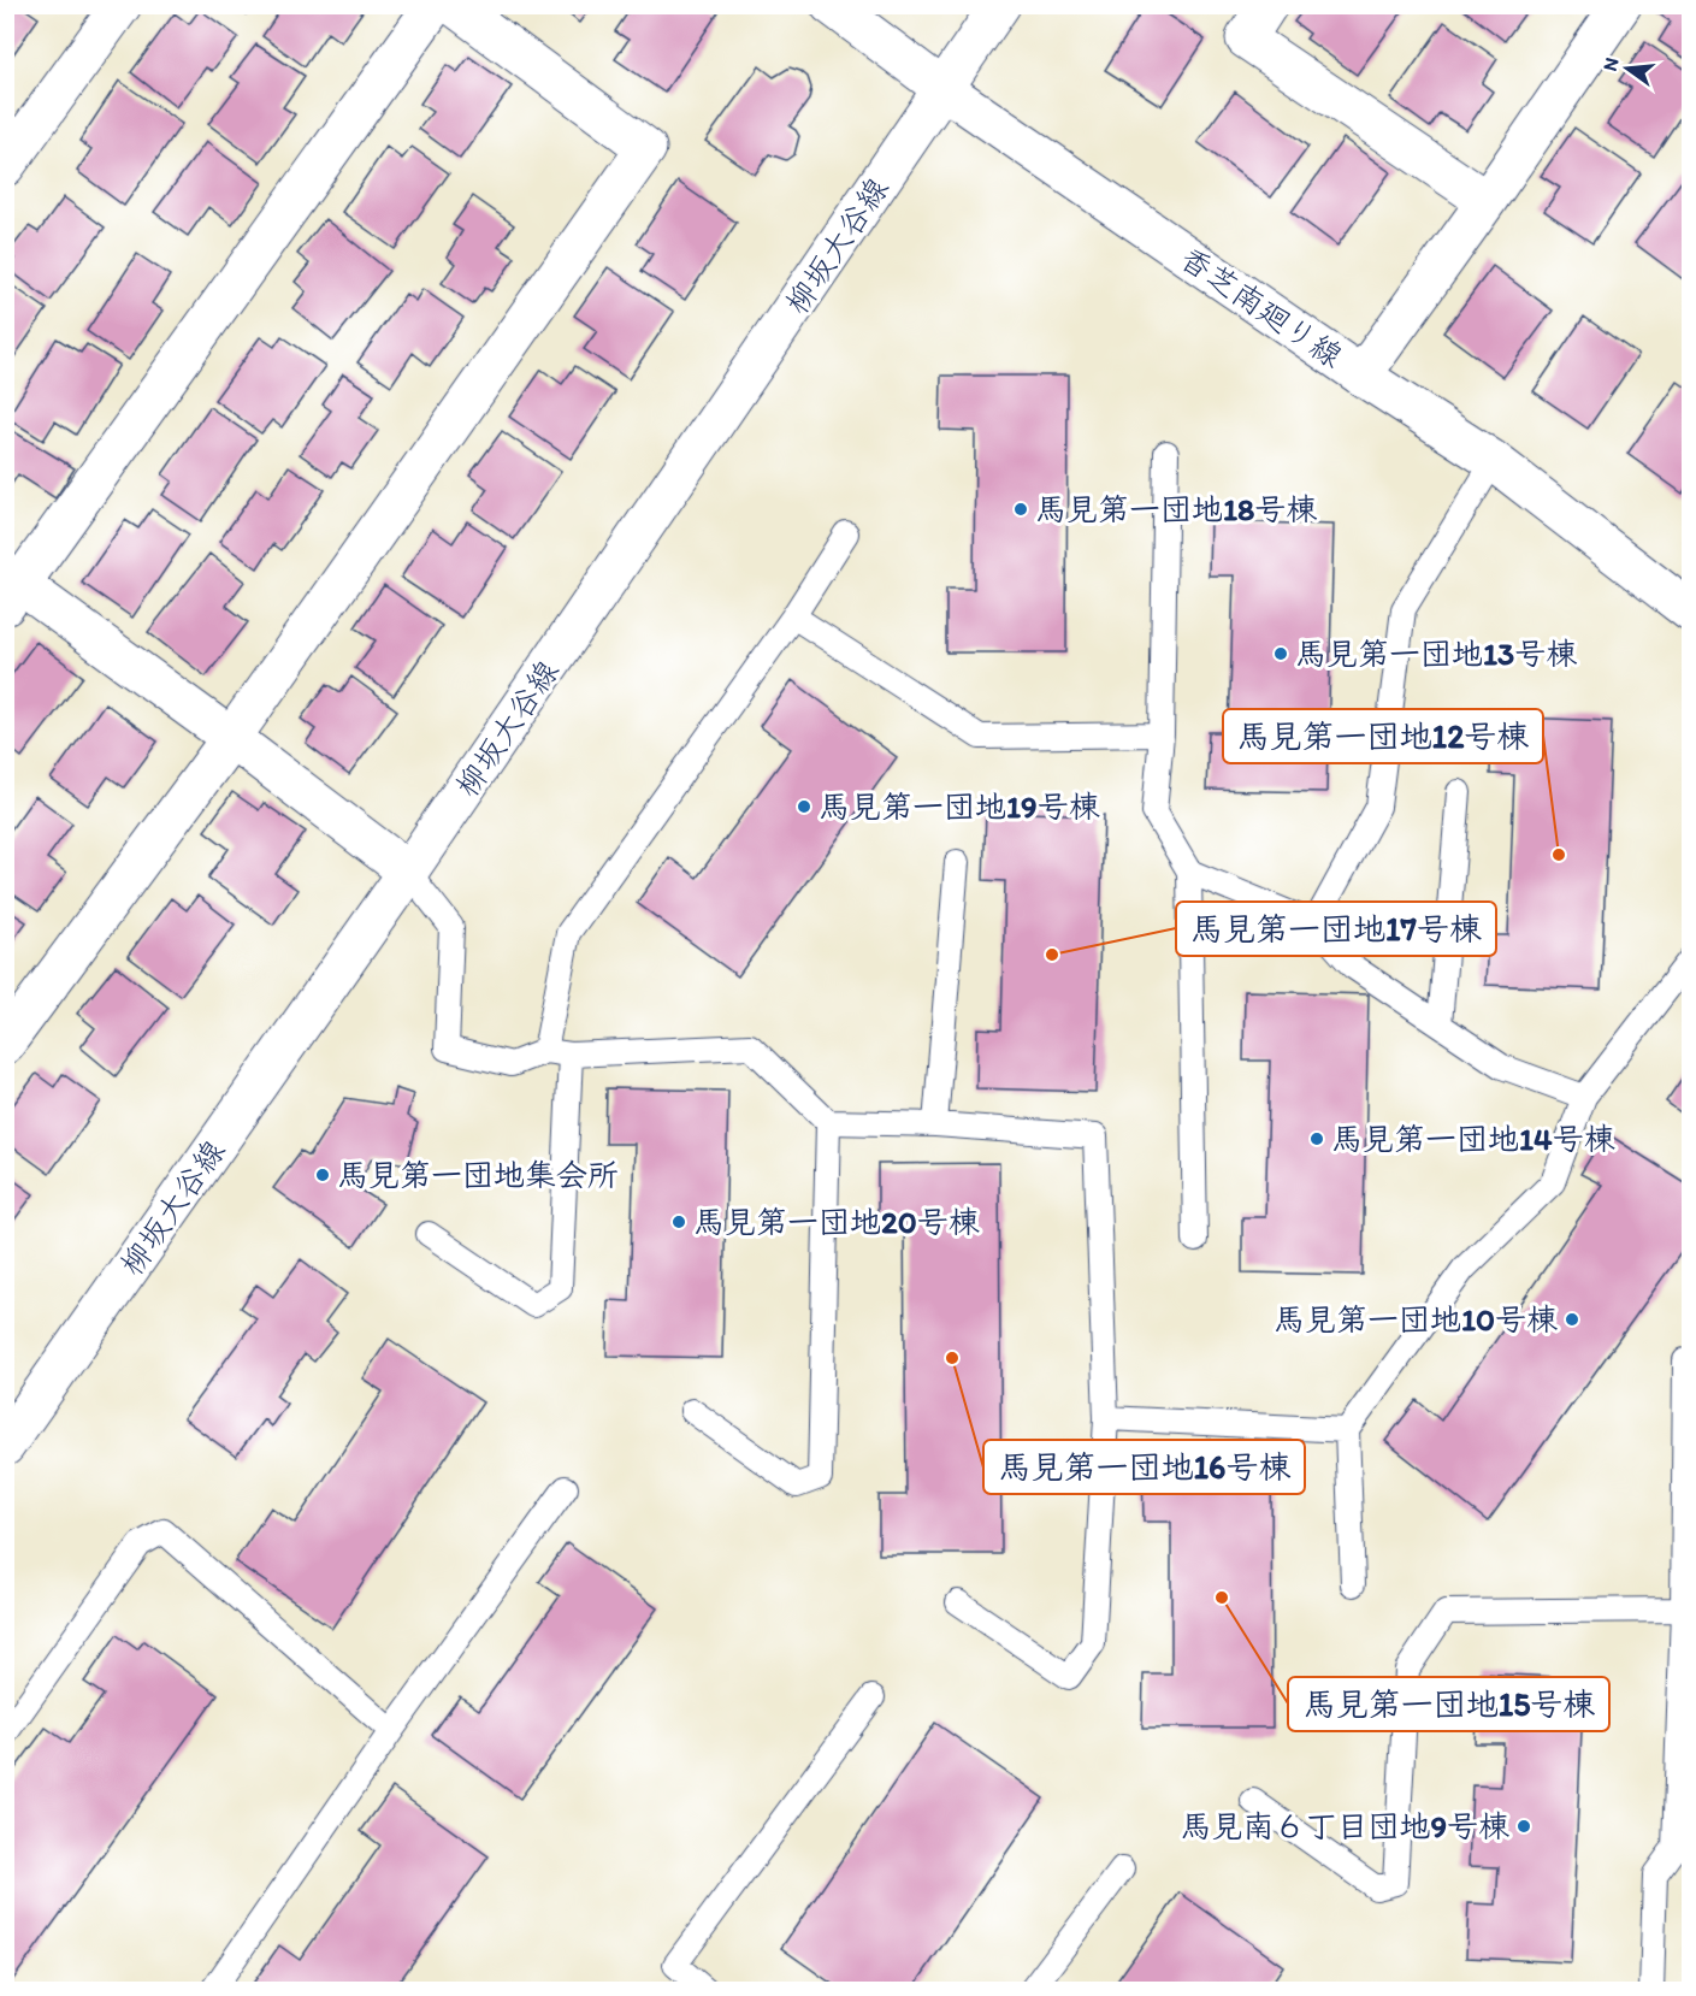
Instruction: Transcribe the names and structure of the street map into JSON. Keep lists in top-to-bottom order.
{
  "streets": {
    "street": ["柳坂大谷線", "香芝南廻り線"]
  },
  "crossings": [
    ["柳坂大谷線", "香芝南廻り線"]
  ],
  "places": [
    "馬見第一団地18号棟",
    "馬見第一団地13号棟",
    "馬見第一団地19号棟",
    "馬見第一団地12号棟",
    "馬見第一団地17号棟",
    "馬見第一団地14号棟",
    "馬見第一団地集会所",
    "馬見第一団地20号棟",
    "馬見第一団地10号棟",
    "馬見第一団地16号棟",
    "馬見第一団地15号棟",
    "馬見南６丁目団地9号棟"
  ],
  "north": "left"
}
